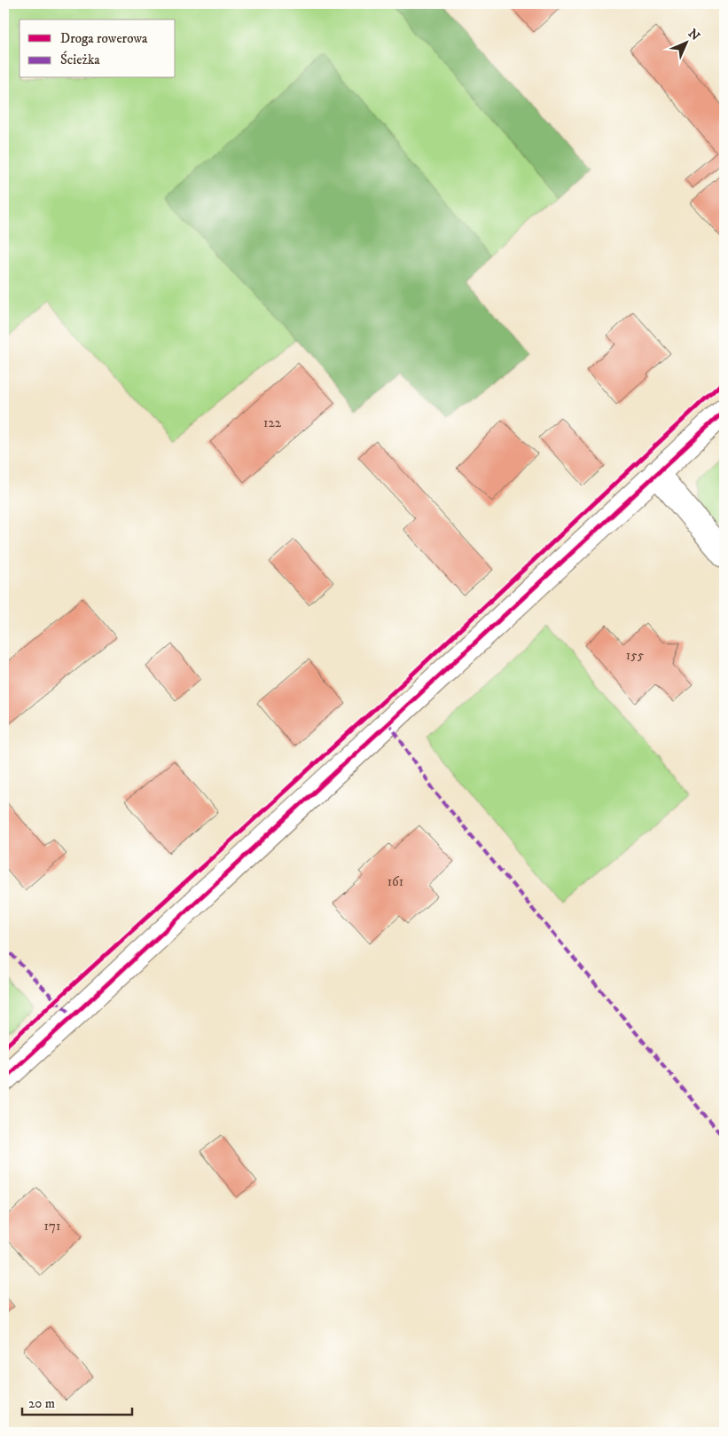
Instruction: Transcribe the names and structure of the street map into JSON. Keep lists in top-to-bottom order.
{
  "house_numbers": [
    "122",
    "155",
    "161",
    "171"
  ],
  "legend": ["Droga rowerowa", "Ścieżka"],
  "scale_bar": "20 m",
  "north": "top right"
}
